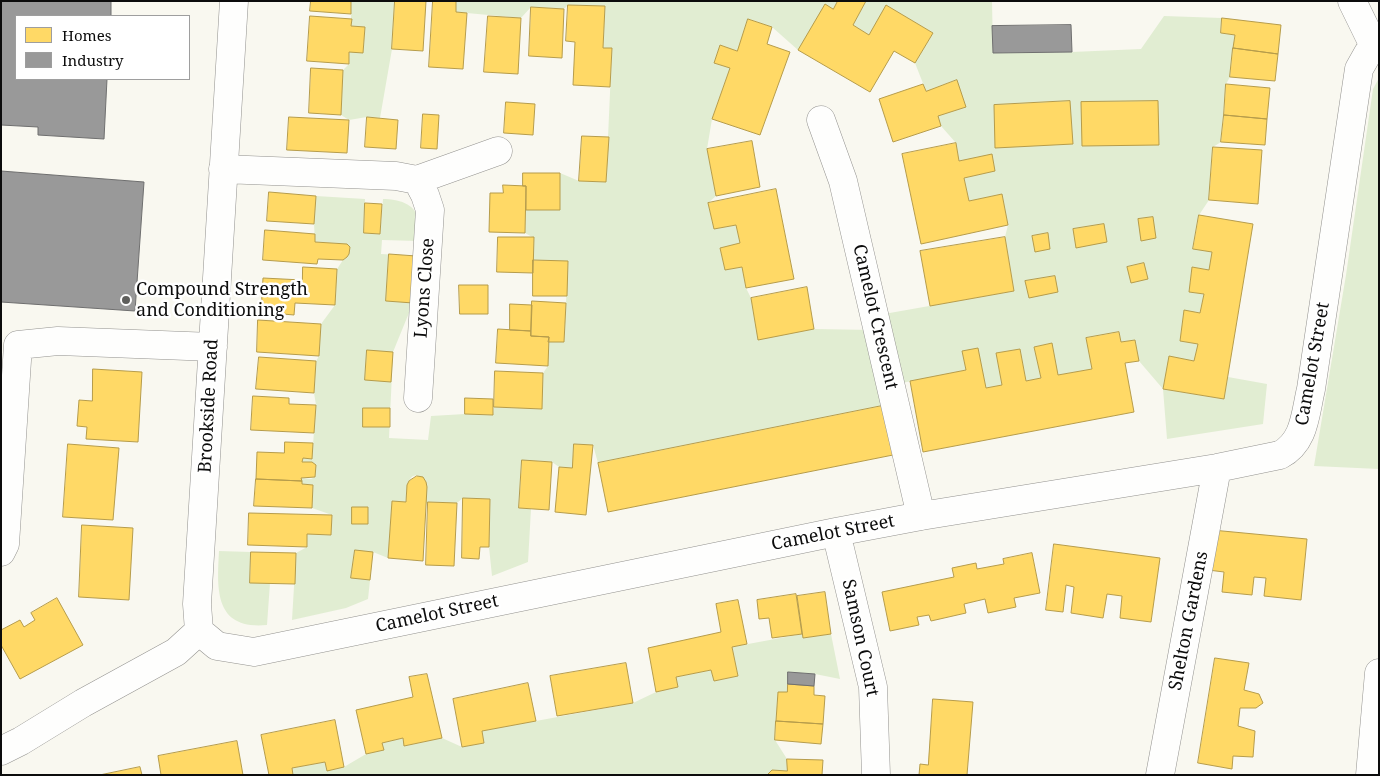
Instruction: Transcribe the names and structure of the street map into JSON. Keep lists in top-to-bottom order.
{
  "streets": {
    "street": [
      "Lyons Close",
      "Camelot Crescent",
      "Camelot Street",
      "Brookside Road",
      "Shelton Gardens",
      "Samson Court"
    ]
  },
  "crossings": [
    ["Camelot Crescent", "Camelot Street"],
    ["Camelot Street", "Brookside Road"],
    ["Camelot Street", "Shelton Gardens"],
    ["Camelot Street", "Samson Court"]
  ],
  "places": ["Compound Strength and Conditioning"],
  "legend": ["Homes", "Industry"]
}
